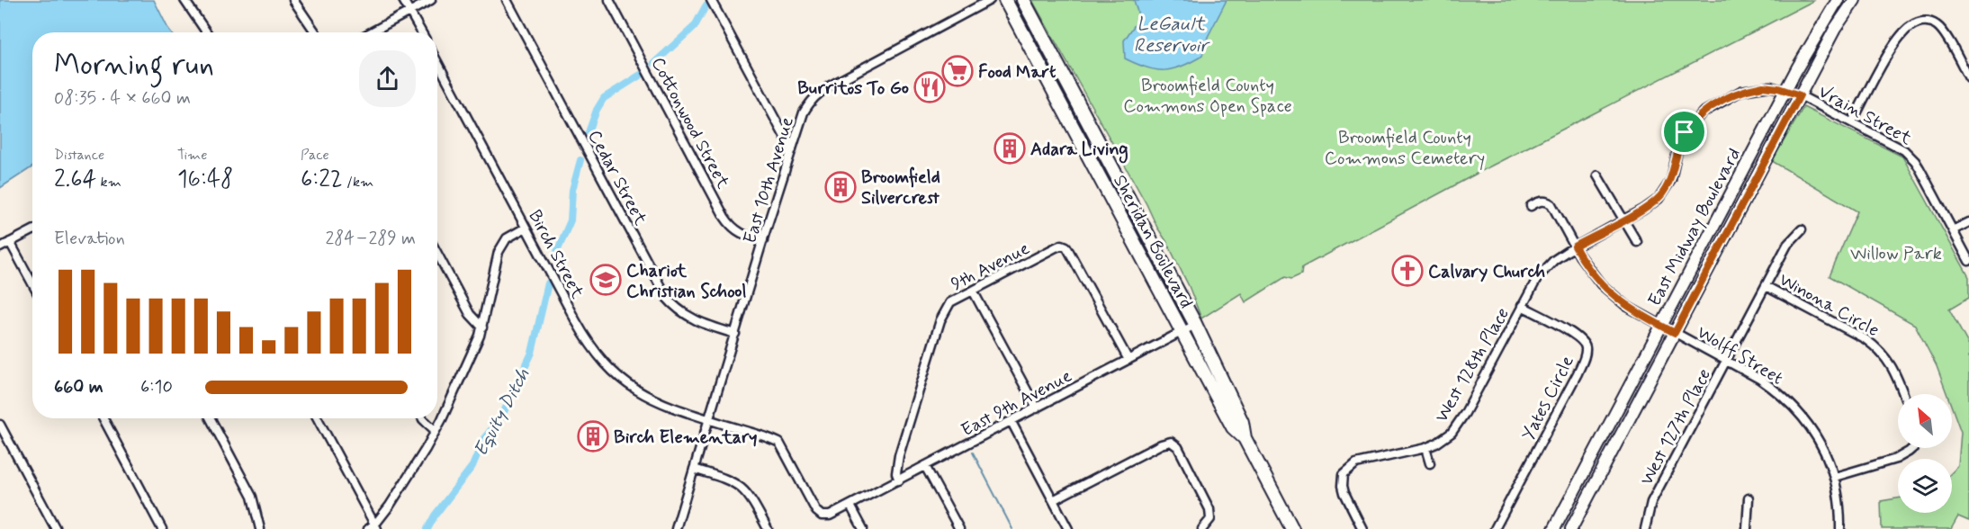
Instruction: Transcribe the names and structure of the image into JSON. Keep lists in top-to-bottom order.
{
  "streets": {
    "main road": ["East Midway Boulevard", "Sheridan Boulevard"],
    "street": [
      "Vrain Street",
      "Cottonwood Street",
      "Cedar Street",
      "East 10th Avenue",
      "Birch Street",
      "9th Avenue",
      "Winona Circle",
      "Wolff Street",
      "West 128th Place",
      "Yates Circle",
      "East 9th Avenue",
      "West 127th Place"
    ]
  },
  "crossings": [
    ["Vrain Street", "East Midway Boulevard"],
    ["Vrain Street", "West 128th Place"],
    ["Cottonwood Street", "East 10th Avenue"],
    ["Cedar Street", "East 10th Avenue"],
    ["East 10th Avenue", "Birch Street"],
    ["East Midway Boulevard", "Wolff Street"],
    ["East Midway Boulevard", "West 128th Place"],
    ["Sheridan Boulevard", "East 9th Avenue"],
    ["Birch Street", "East 9th Avenue"],
    ["9th Avenue", "East 9th Avenue"],
    ["Winona Circle", "West 127th Place"],
    ["Wolff Street", "West 128th Place"],
    ["Wolff Street", "West 127th Place"],
    ["West 128th Place", "Yates Circle"]
  ],
  "water": ["LeGault Reservoir", "Equity Ditch"],
  "parks": ["Broomfield County Commons Open Space", "Broomfield County Commons Cemetery", "Willow Park"],
  "places": {
    "supermarket": ["Food Mart"],
    "restaurant": ["Burritos To Go"],
    "building": ["Adara Living", "Broomfield Silvercrest", "Birch Elementary"],
    "church": ["Calvary Church"],
    "school or university": ["Chariot Christian School"]
  },
  "north": "top left",
  "page": {
    "heading": ["Morning run", "08:35 · 4 × 660 m"],
    "stats": [
      ["Distance", "2.64 km"],
      ["Time", "16:48"],
      ["Pace", "6:22 /km"]
    ],
    "chart": ["Elevation", "284–289 m"],
    "list": [
      {
        "name": "660 m",
        "note": "6:10"
      }
    ]
  }
}
